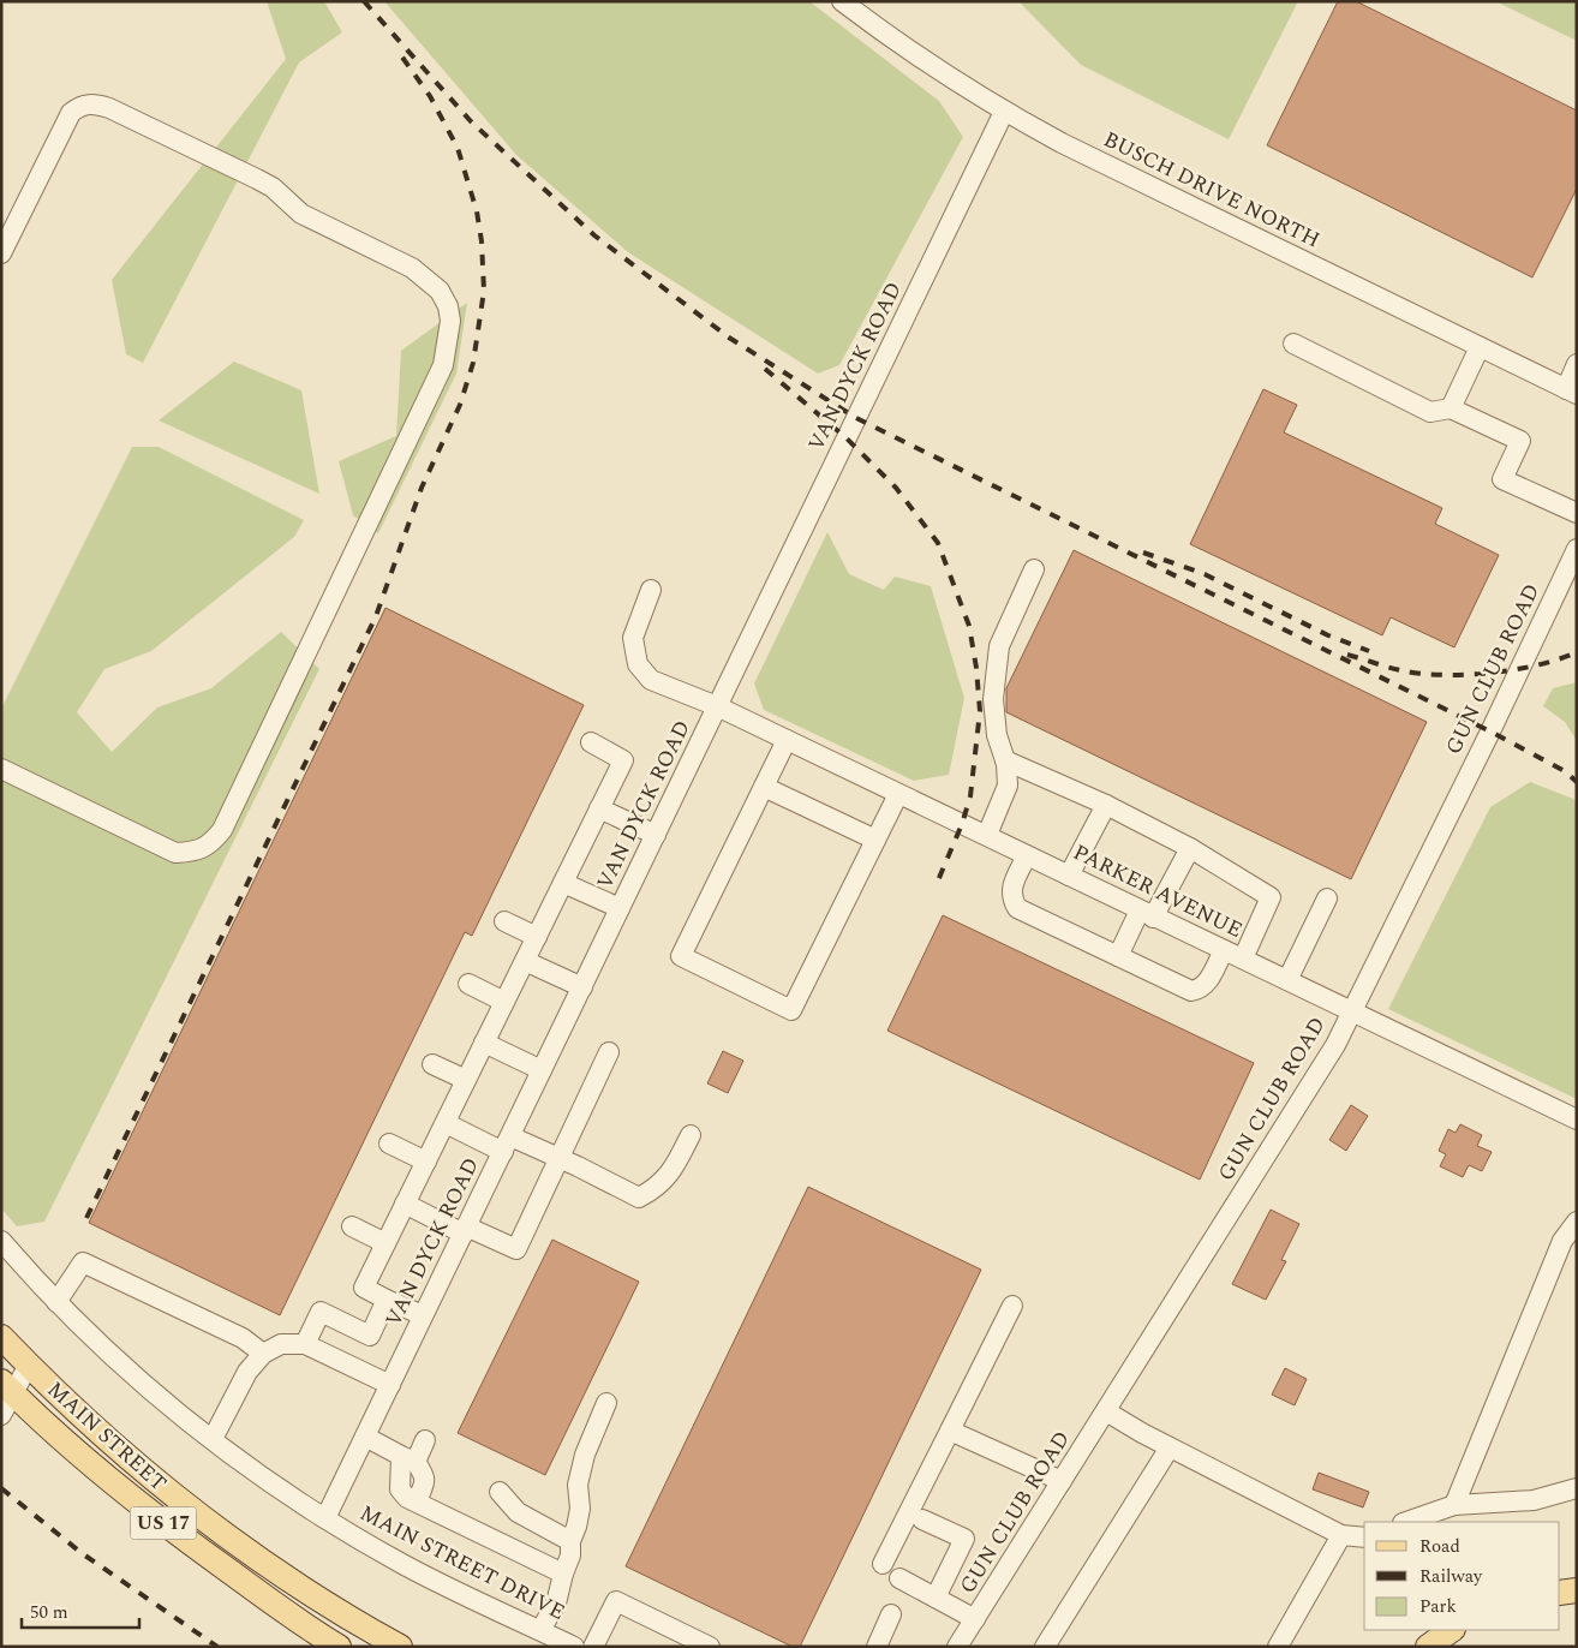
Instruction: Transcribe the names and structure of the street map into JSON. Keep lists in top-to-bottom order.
{
  "streets": {
    "main road": ["MAIN STREET", "US 17"],
    "street": [
      "BUSCH DRIVE NORTH",
      "VAN DYCK ROAD",
      "GUN CLUB ROAD",
      "PARKER AVENUE",
      "MAIN STREET DRIVE"
    ]
  },
  "crossings": [
    ["BUSCH DRIVE NORTH", "VAN DYCK ROAD"],
    ["VAN DYCK ROAD", "PARKER AVENUE"],
    ["VAN DYCK ROAD", "MAIN STREET DRIVE"],
    ["GUN CLUB ROAD", "PARKER AVENUE"]
  ],
  "legend": ["Road", "Railway", "Park"],
  "scale_bar": "50 m"
}
